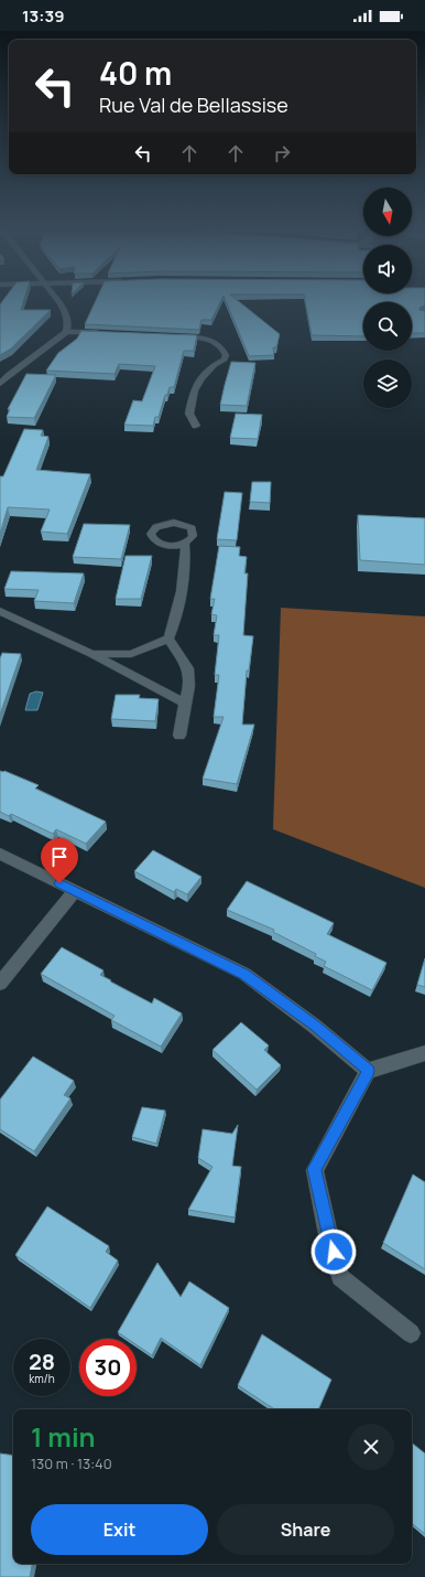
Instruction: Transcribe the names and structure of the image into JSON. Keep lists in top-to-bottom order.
{
  "north": "bottom",
  "page": {
    "status": "13:39",
    "turn": ["40 m", "Rue Val de Bellassise"],
    "speed": "28 km/h",
    "limit": "30",
    "heading": ["1 min", "130 m · 13:40"],
    "buttons": ["Exit", "Share"]
  }
}
